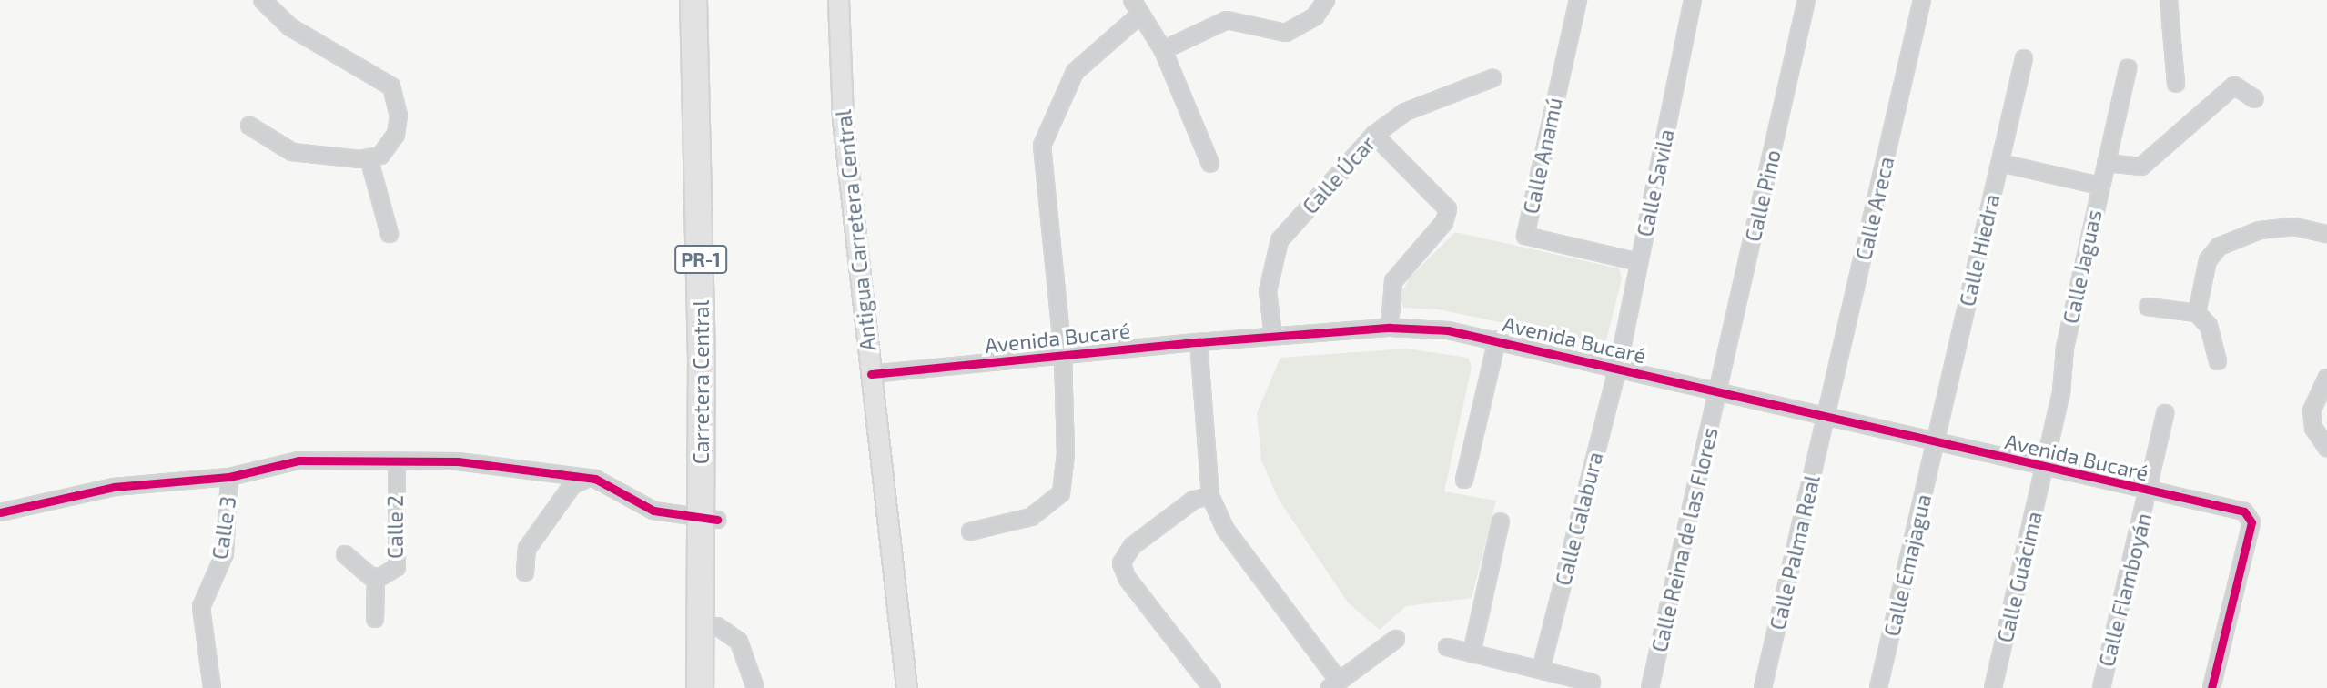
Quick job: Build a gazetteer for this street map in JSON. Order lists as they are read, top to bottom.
{
  "streets": {
    "highway": ["PR-1", "Carretera Central"],
    "street": [
      "Calle Anamú",
      "Calle Úcar",
      "Calle Savila",
      "Calle Pino",
      "Calle Areca",
      "Antigua Carretera Central",
      "Calle Hiedra",
      "Calle Jaguas",
      "Avenida Bucaré",
      "Calle Calabura",
      "Calle 2",
      "Calle 3",
      "Calle Reina de las Flores",
      "Calle Palma Real",
      "Calle Emajagua",
      "Calle Guácima",
      "Calle Flamboyán"
    ]
  },
  "crossings": [
    ["Calle Anamú", "Calle Savila"],
    ["Calle Úcar", "Avenida Bucaré"],
    ["Calle Savila", "Avenida Bucaré"],
    ["Calle Savila", "Calle Calabura"],
    ["Calle Pino", "Avenida Bucaré"],
    ["Calle Pino", "Calle Reina de las Flores"],
    ["Calle Areca", "Avenida Bucaré"],
    ["Calle Areca", "Calle Palma Real"],
    ["Antigua Carretera Central", "Avenida Bucaré"],
    ["Calle Hiedra", "Avenida Bucaré"],
    ["Calle Hiedra", "Calle Emajagua"],
    ["Calle Jaguas", "Avenida Bucaré"],
    ["Calle Jaguas", "Calle Guácima"],
    ["Avenida Bucaré", "Calle Calabura"],
    ["Avenida Bucaré", "Calle Reina de las Flores"],
    ["Avenida Bucaré", "Calle Palma Real"],
    ["Avenida Bucaré", "Calle Emajagua"],
    ["Avenida Bucaré", "Calle Guácima"],
    ["Avenida Bucaré", "Calle Flamboyán"]
  ]
}
